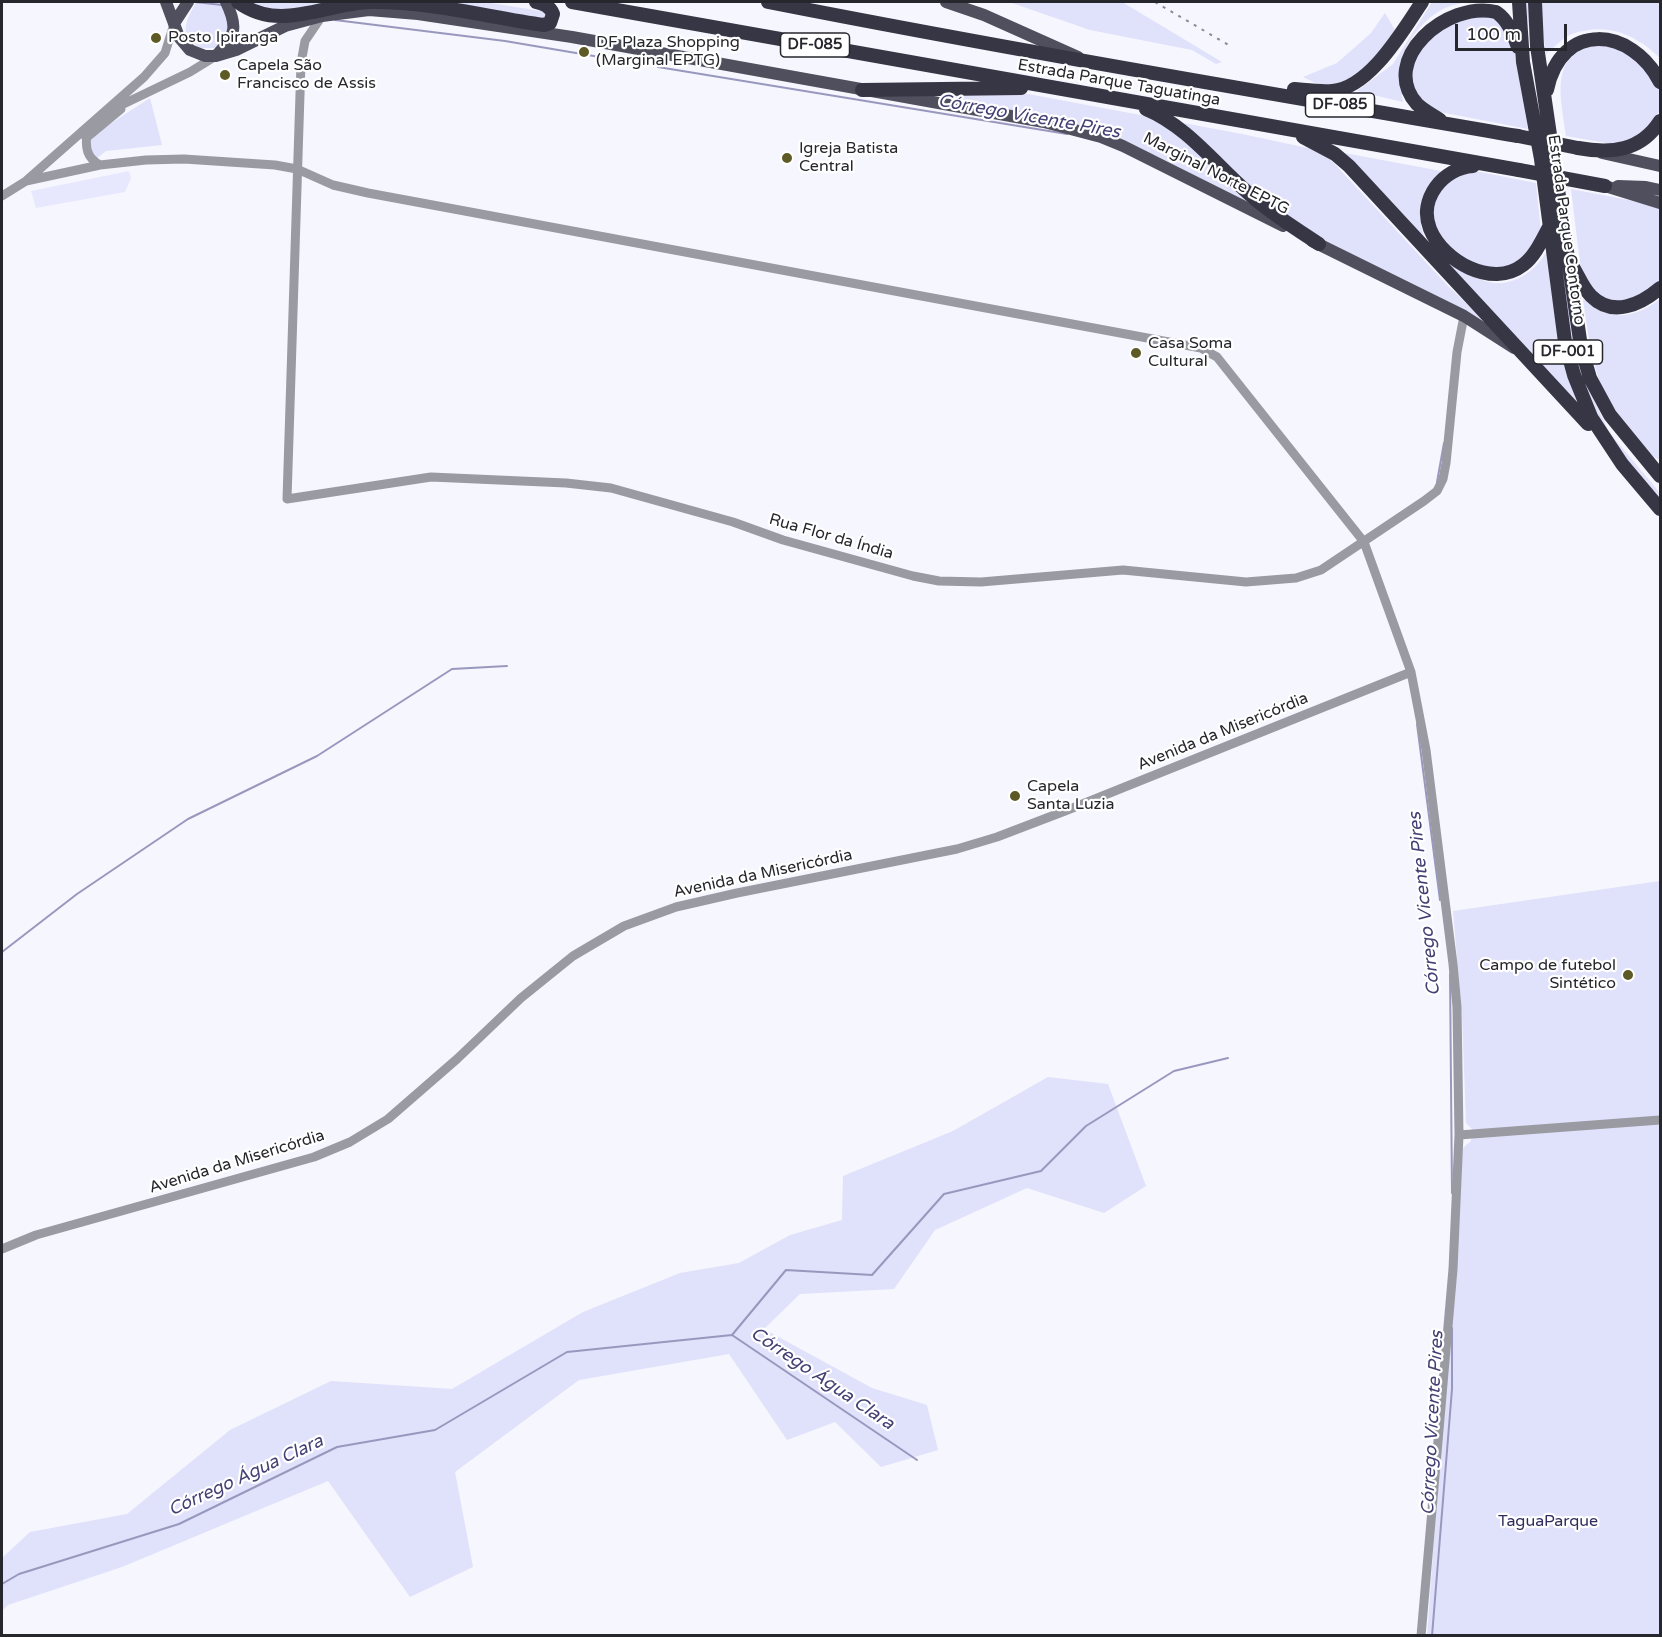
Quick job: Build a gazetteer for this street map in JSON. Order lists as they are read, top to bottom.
{
  "streets": {
    "highway": [
      "DF-085",
      "Estrada Parque Taguatinga",
      "Estrada Parque Contorno",
      "DF-001"
    ],
    "main road": ["Marginal Norte EPTG"],
    "street": ["Rua Flor da Índia", "Avenida da Misericórdia"]
  },
  "crossings": [
    ["DF-085", "Estrada Parque Taguatinga"],
    ["Marginal Norte EPTG", "Rua Flor da Índia"]
  ],
  "water": ["Córrego Vicente Pires", "Córrego Água Clara"],
  "parks": ["TaguaParque"],
  "places": [
    "Posto Ipiranga",
    "DF Plaza Shopping (Marginal EPTG)",
    "Capela São Francisco de Assis",
    "Igreja Batista Central",
    "Casa Soma Cultural",
    "Capela Santa Luzia",
    "Campo de futebol Sintético"
  ],
  "scale_bar": "100 m"
}
